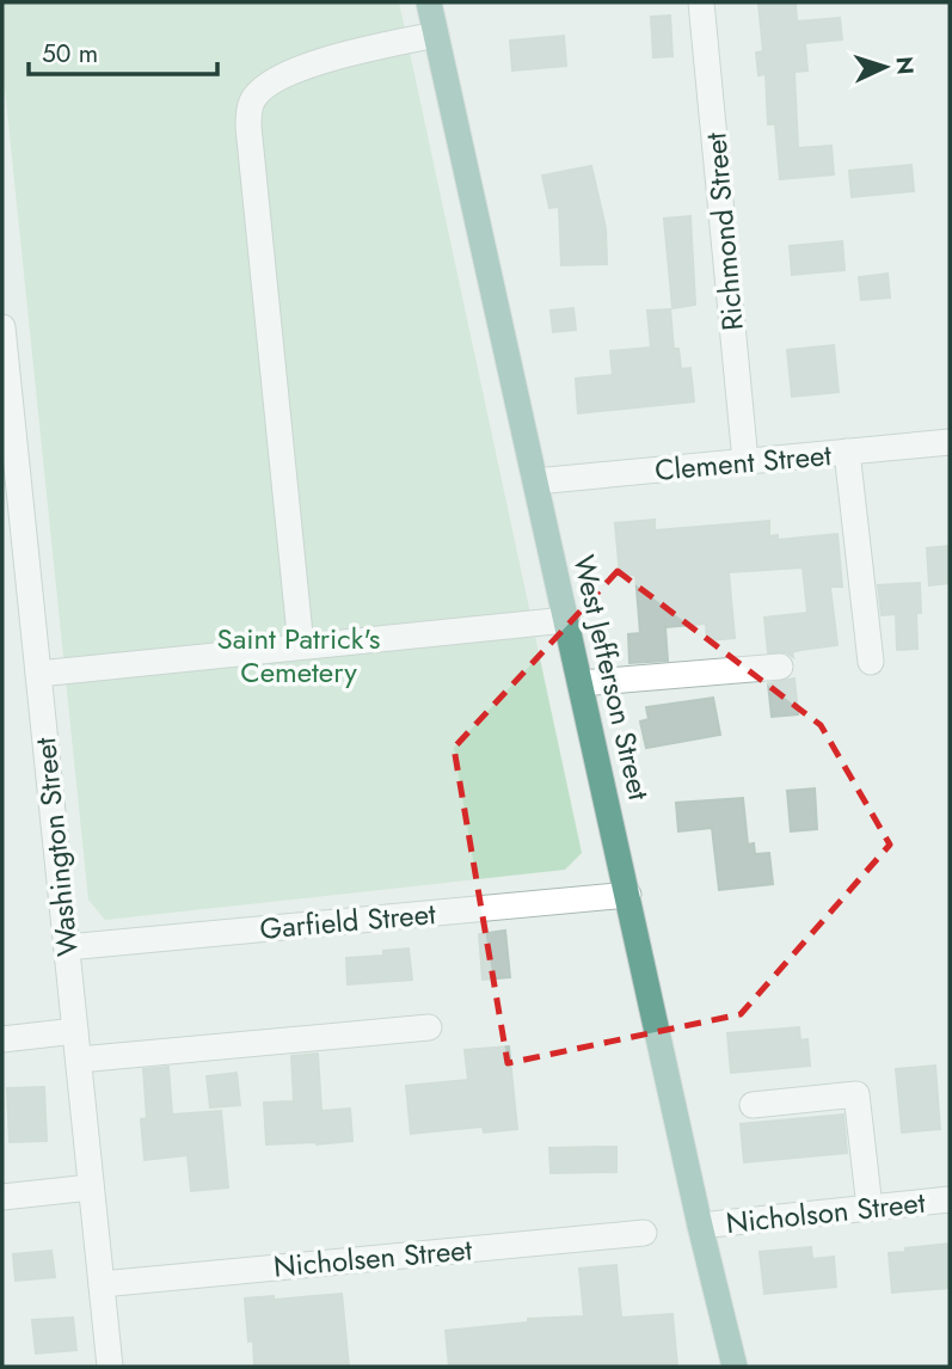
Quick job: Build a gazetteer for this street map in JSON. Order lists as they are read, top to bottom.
{
  "streets": {
    "main road": ["West Jefferson Street"],
    "street": [
      "Richmond Street",
      "Clement Street",
      "Washington Street",
      "Garfield Street",
      "Nicholson Street",
      "Nicholsen Street"
    ]
  },
  "crossings": [
    ["Richmond Street", "Clement Street"],
    ["Clement Street", "West Jefferson Street"],
    ["West Jefferson Street", "Garfield Street"],
    ["West Jefferson Street", "Nicholson Street"],
    ["Washington Street", "Garfield Street"],
    ["Washington Street", "Nicholsen Street"]
  ],
  "parks": ["Saint Patrick's Cemetery"],
  "scale_bar": "50 m",
  "north": "right"
}
